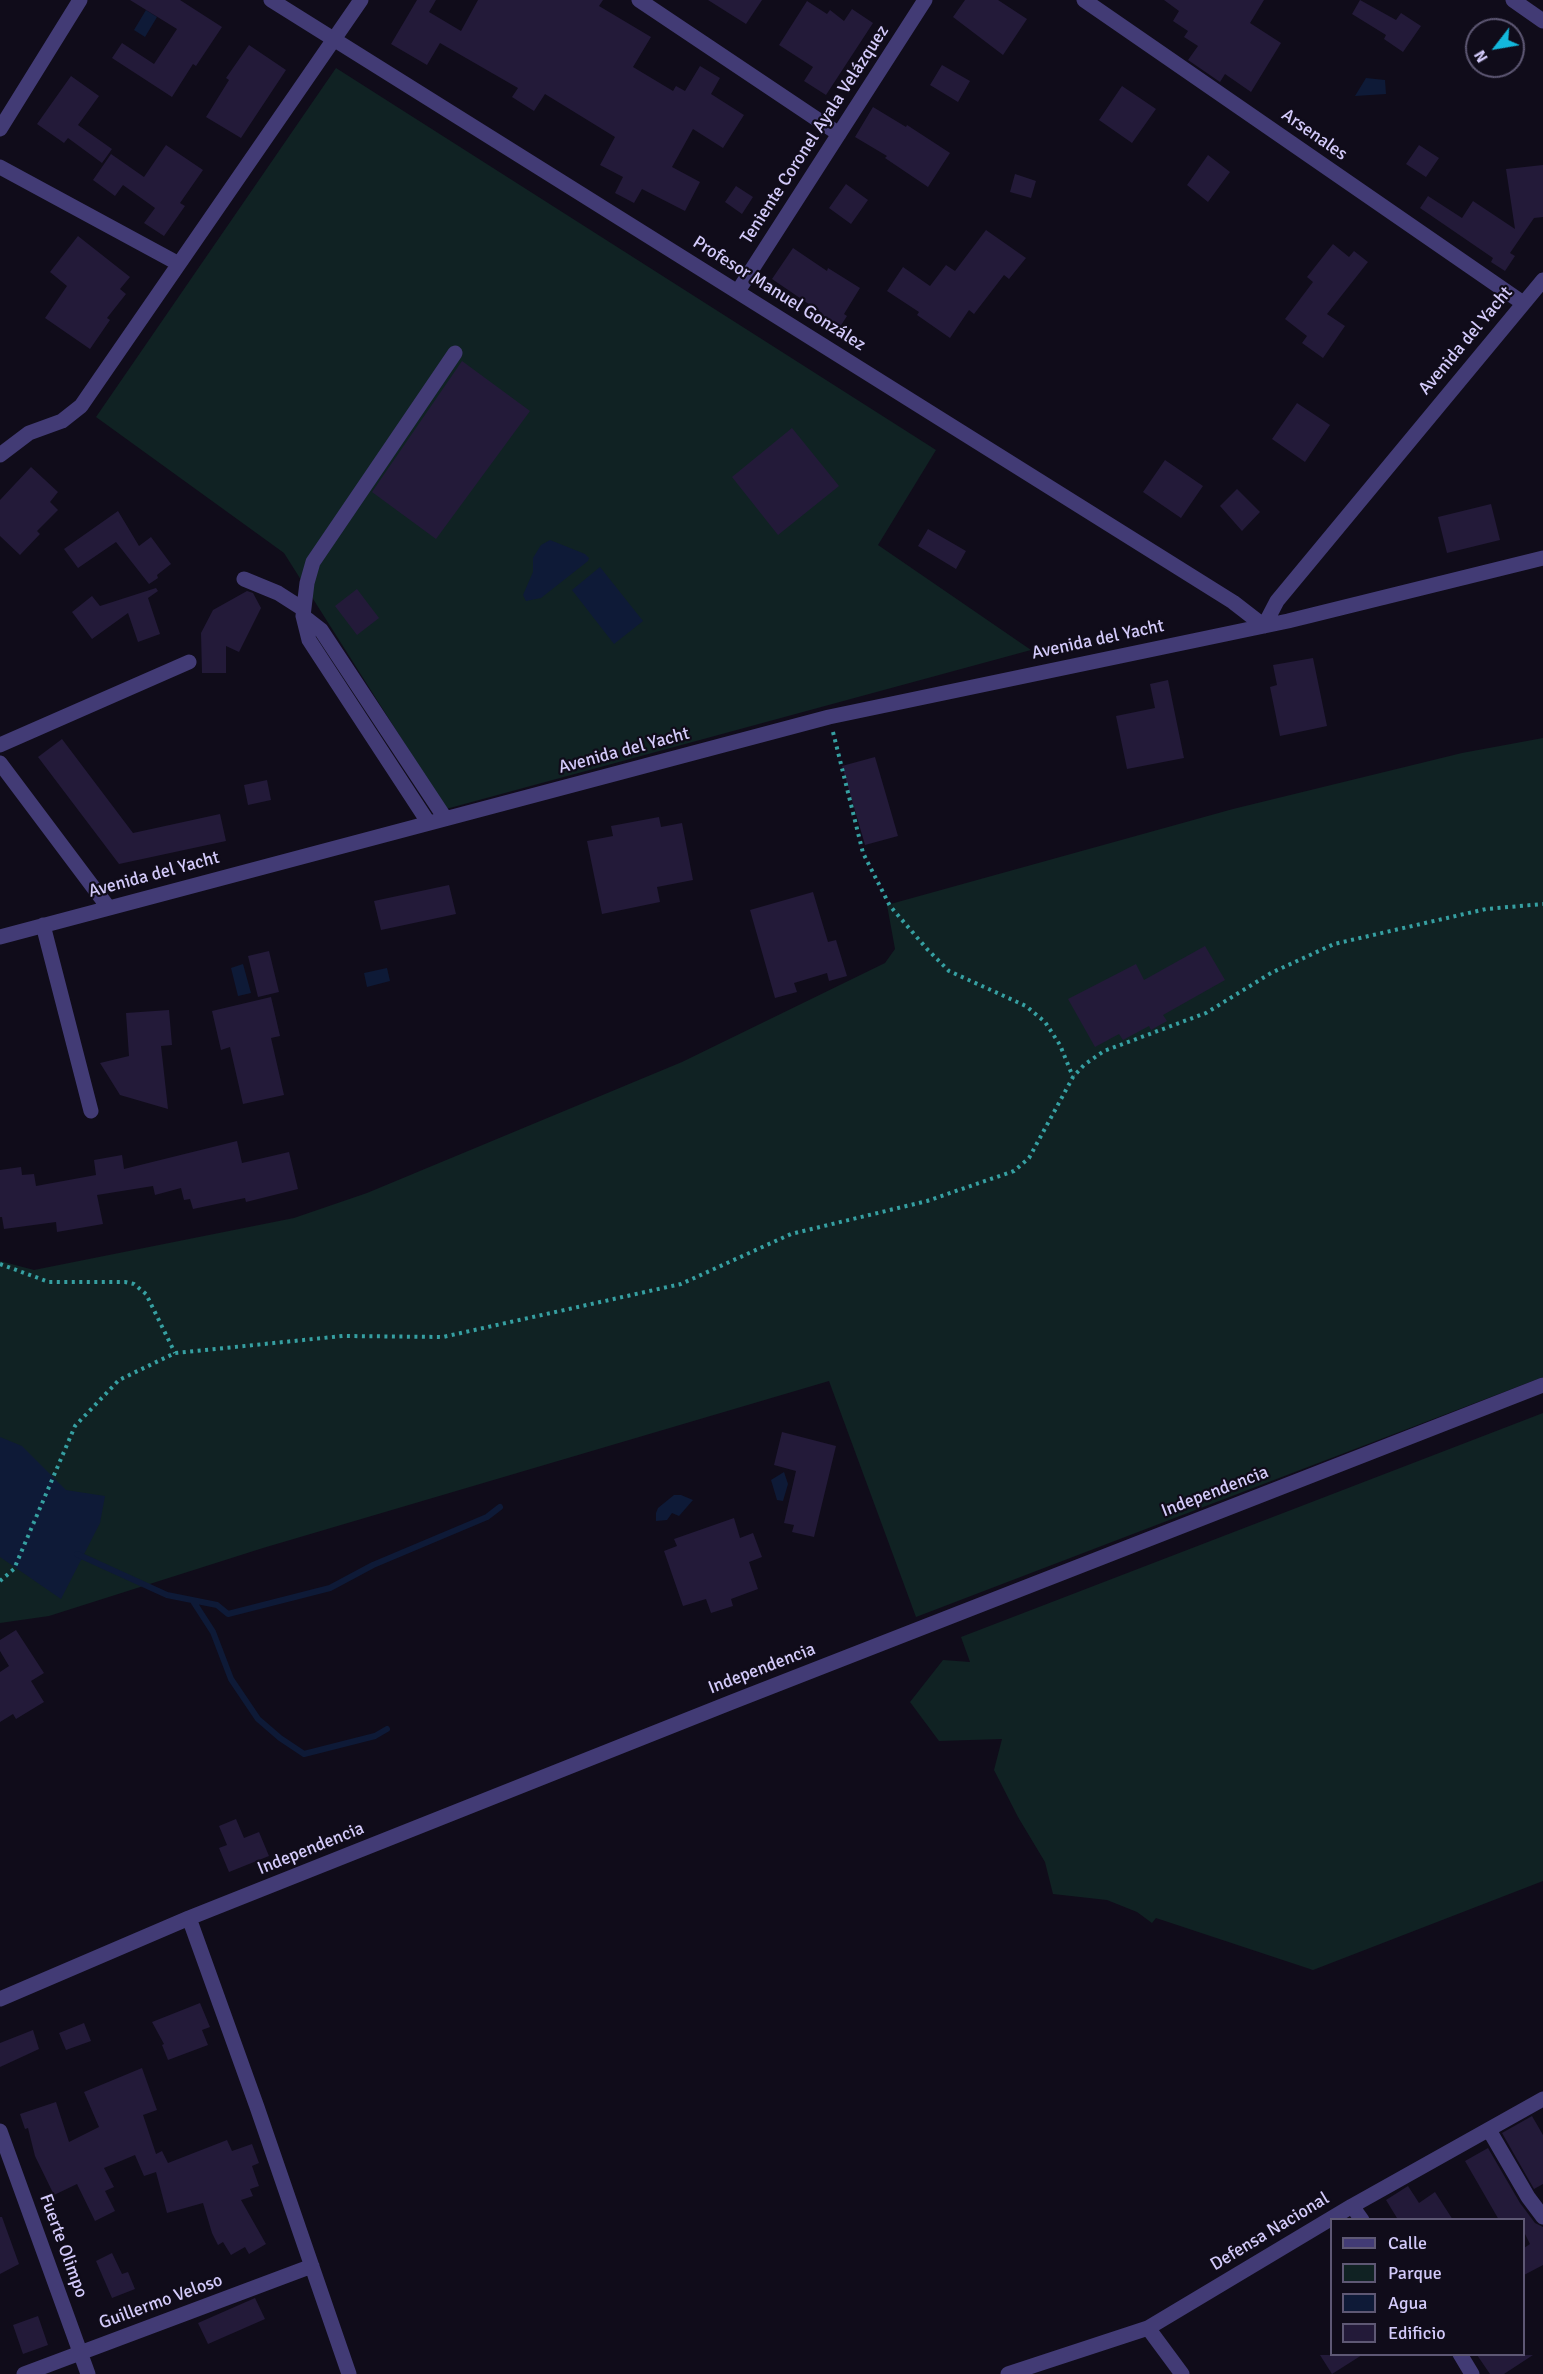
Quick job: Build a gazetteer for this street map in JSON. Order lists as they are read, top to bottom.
{
  "streets": {
    "street": [
      "Teniente Coronel Ayala Velázquez",
      "Arsenales",
      "Profesor Manuel González",
      "Avenida del Yacht",
      "Independencia",
      "Defensa Nacional",
      "Fuerte Olimpo",
      "Guillermo Veloso"
    ]
  },
  "crossings": [
    ["Teniente Coronel Ayala Velázquez", "Profesor Manuel González"],
    ["Arsenales", "Avenida del Yacht"],
    ["Profesor Manuel González", "Avenida del Yacht"],
    ["Fuerte Olimpo", "Guillermo Veloso"]
  ],
  "legend": [
    "Calle",
    "Parque",
    "Agua",
    "Edificio"
  ],
  "north": "bottom left"
}
